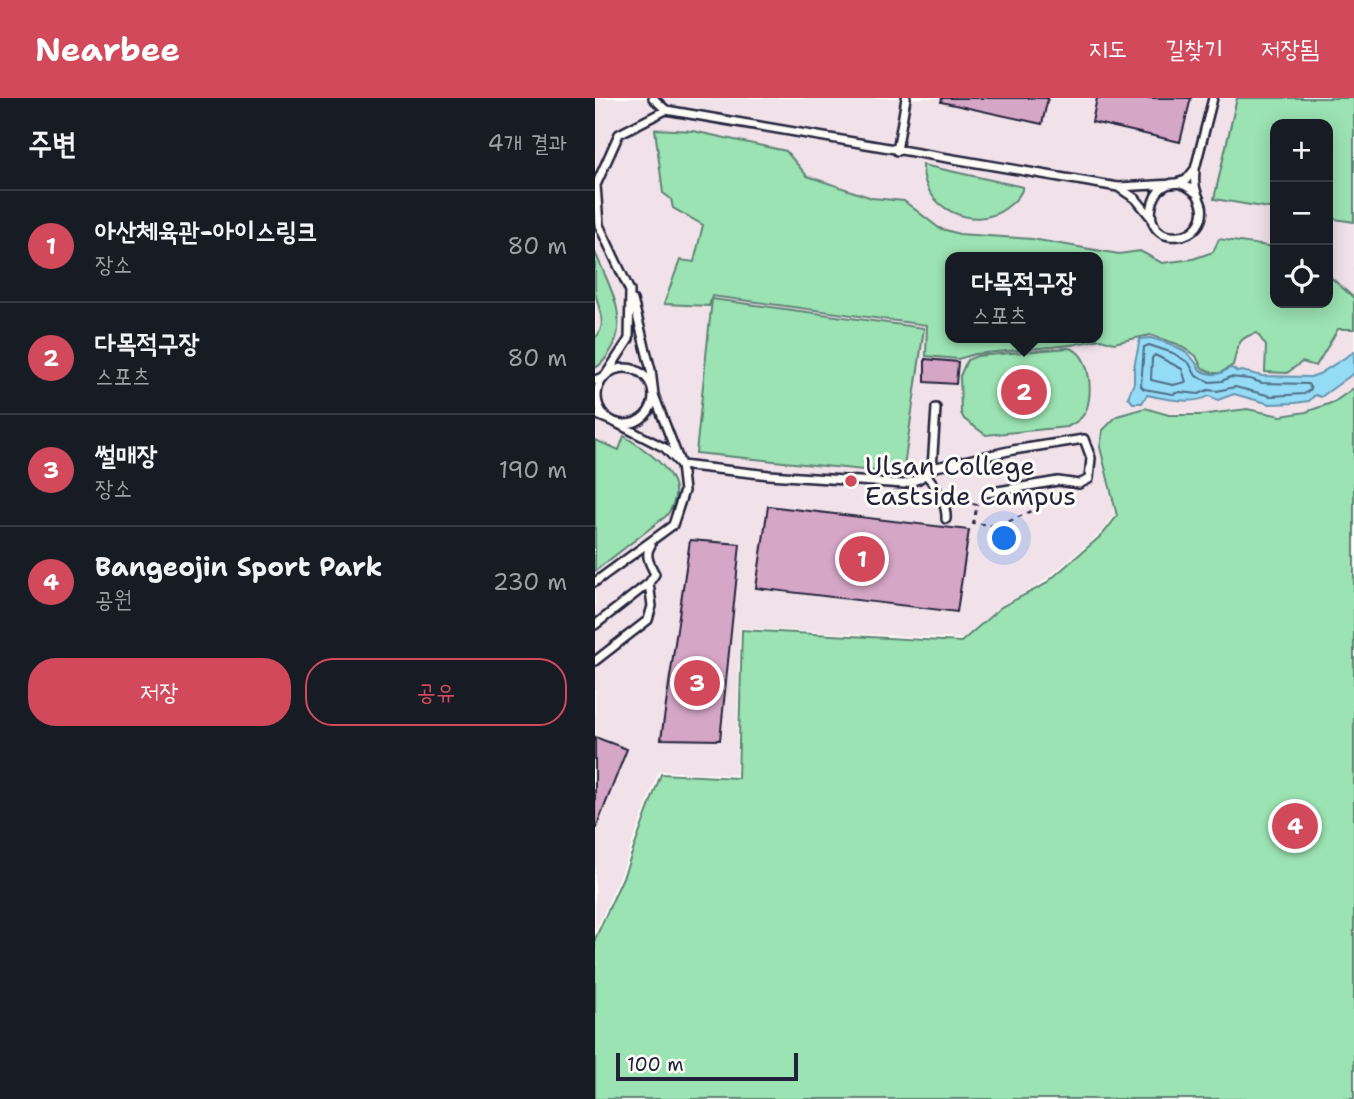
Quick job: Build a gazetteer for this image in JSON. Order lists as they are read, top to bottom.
{
  "places": ["Ulsan College Eastside Campus"],
  "scale_bar": "100 m",
  "page": {
    "header": "Nearbee",
    "nav": ["지도", "길찾기", "저장됨"],
    "heading": ["주변", "4개 결과"],
    "map_buttons": ["+", "−"],
    "list": [
      {
        "mark": "1",
        "name": "아산체육관-아이스링크",
        "note": "장소",
        "value": "80 m"
      },
      {
        "mark": "2",
        "name": "다목적구장",
        "note": "스포츠",
        "value": "80 m"
      },
      {
        "mark": "3",
        "name": "썰매장",
        "note": "장소",
        "value": "190 m"
      },
      {
        "mark": "4",
        "name": "Bangeojin Sport Park",
        "note": "공원",
        "value": "230 m"
      }
    ],
    "popup": ["다목적구장", "스포츠"],
    "pins": [
      "2",
      "1",
      "3",
      "4"
    ],
    "buttons": ["저장", "공유"],
    "scale": "100 m"
  }
}
